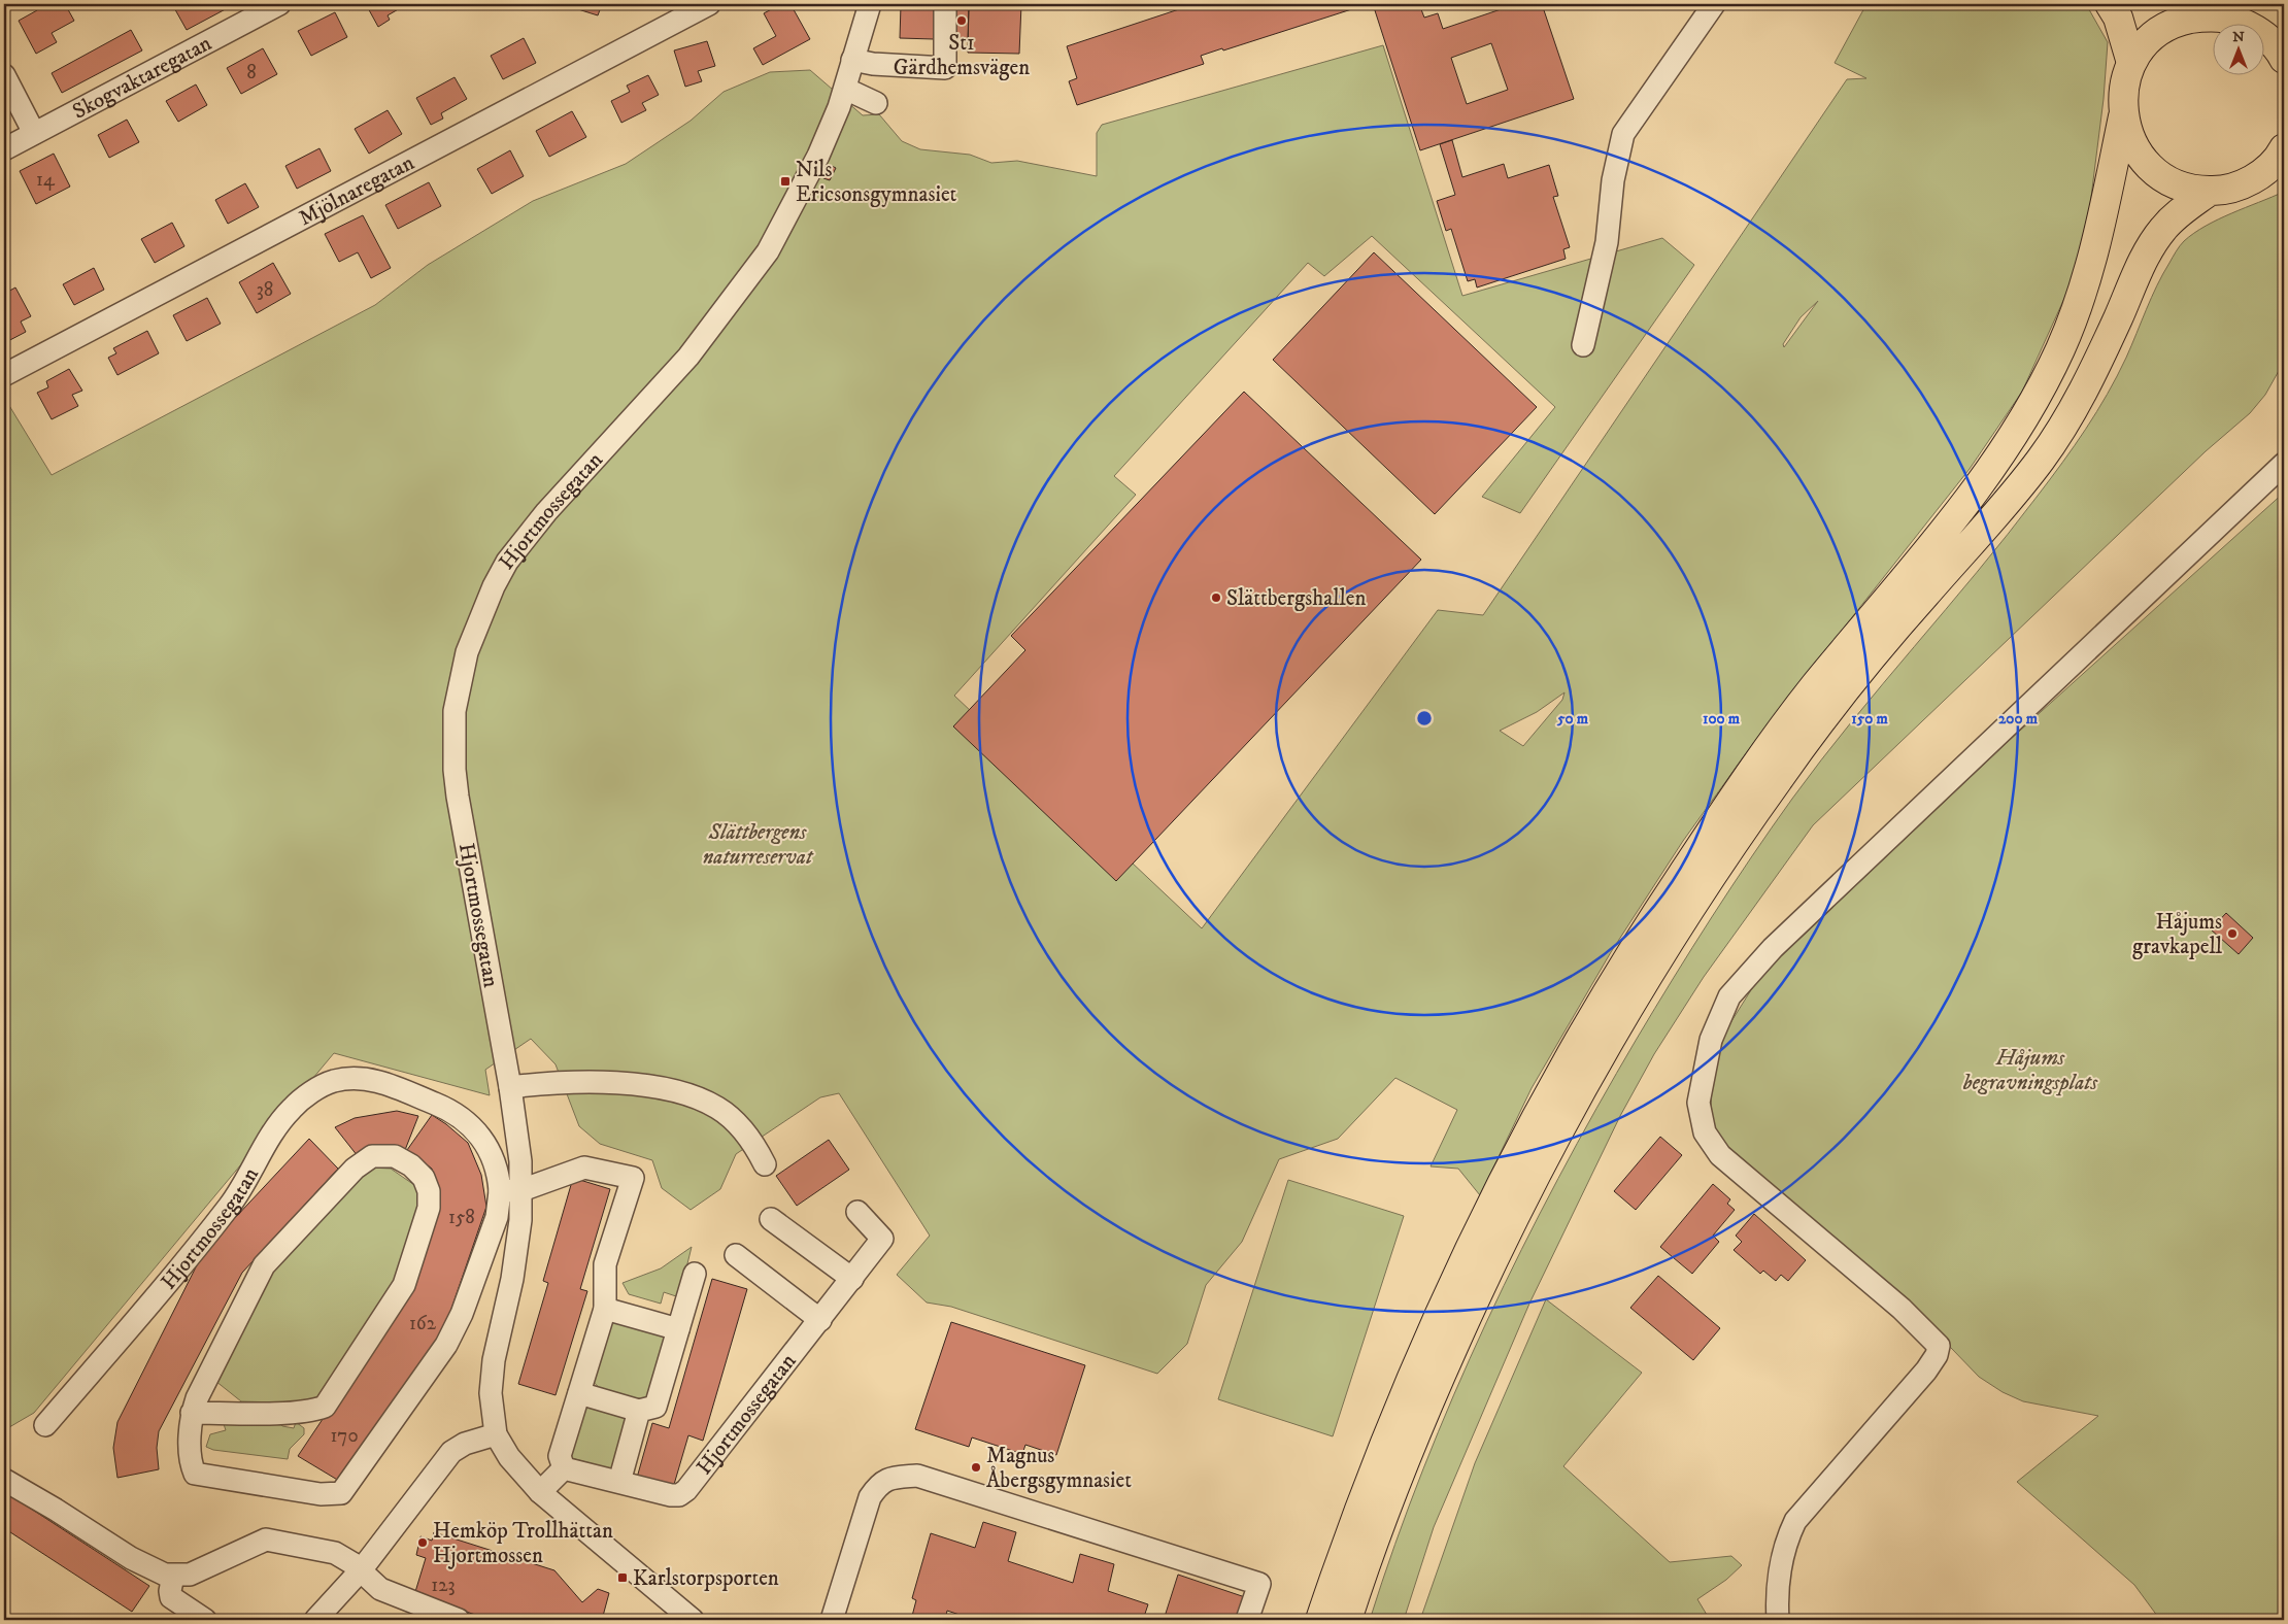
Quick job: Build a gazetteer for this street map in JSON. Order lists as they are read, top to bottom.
{
  "streets": {
    "street": ["Skogvaktaregatan", "Mjölnaregatan", "Hjortmossegatan"]
  },
  "parks": ["Slättbergens naturreservat", "Håjums begravningsplats"],
  "places": {
    "other": [
      "St1 Gärdhemsvägen",
      "Slättbergshallen",
      "Håjums gravkapell",
      "Magnus Åbergsgymnasiet",
      "Hemköp Trollhättan Hjortmossen"
    ],
    "transit": ["Nils Ericsonsgymnasiet", "Karlstorpsporten"]
  },
  "house_numbers": [
    "8",
    "14",
    "38",
    "158",
    "162",
    "170",
    "123"
  ],
  "north": "top",
  "rings": [
    "50 m",
    "100 m",
    "150 m",
    "200 m"
  ]
}
